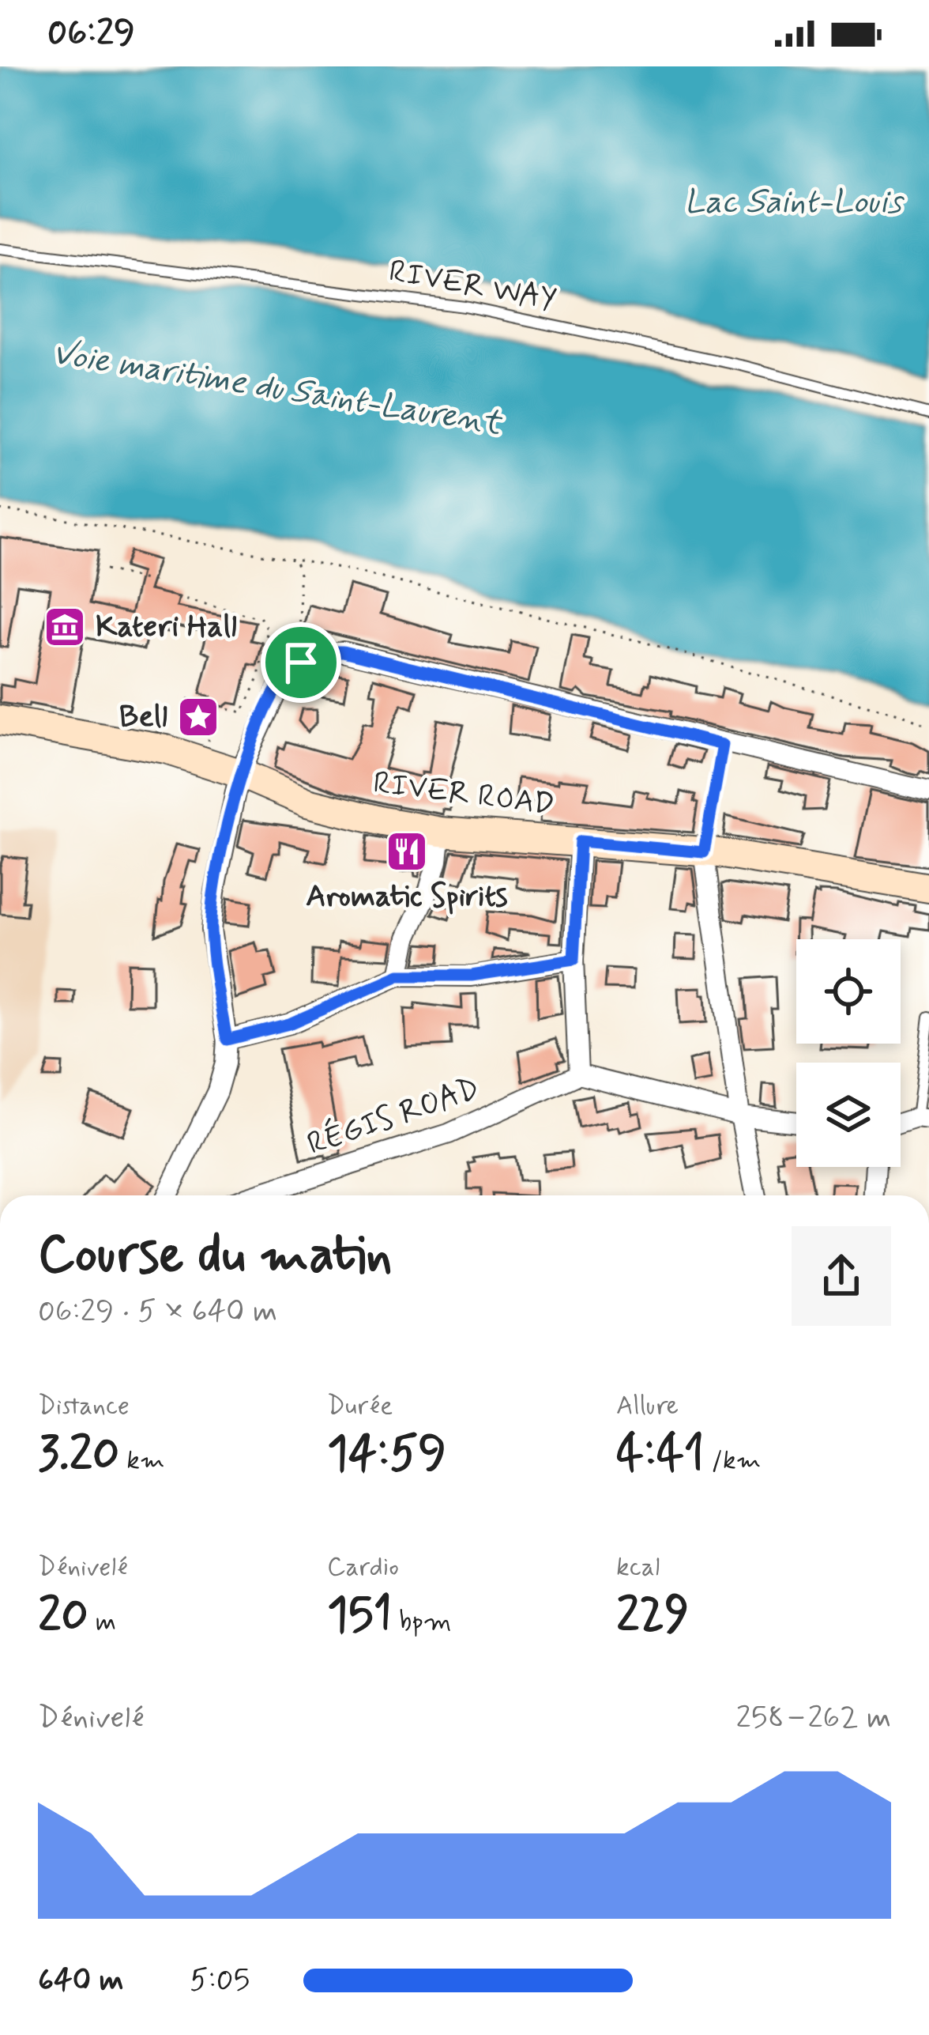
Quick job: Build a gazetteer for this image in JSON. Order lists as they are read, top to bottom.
{
  "streets": {
    "street": ["RIVER ROAD", "RÉGIS ROAD"],
    "lane": ["RIVER WAY"]
  },
  "water": ["Lac Saint-Louis", "Voie maritime du Saint-Laurent"],
  "places": {
    "museum": ["Kateri Hall"],
    "place": ["Bell"],
    "restaurant": ["Aromatic Spirits"]
  },
  "page": {
    "status": "06:29",
    "heading": ["Course du matin", "06:29 · 5 × 640 m"],
    "stats": [
      ["Distance", "3.20 km"],
      ["Durée", "14:59"],
      ["Allure", "4:41 /km"],
      ["Dénivelé", "20 m"],
      ["Cardio", "151 bpm"],
      ["kcal", "229"]
    ],
    "chart": ["Dénivelé", "258–262 m"],
    "list": [
      {
        "name": "640 m",
        "note": "5:05"
      }
    ]
  }
}
